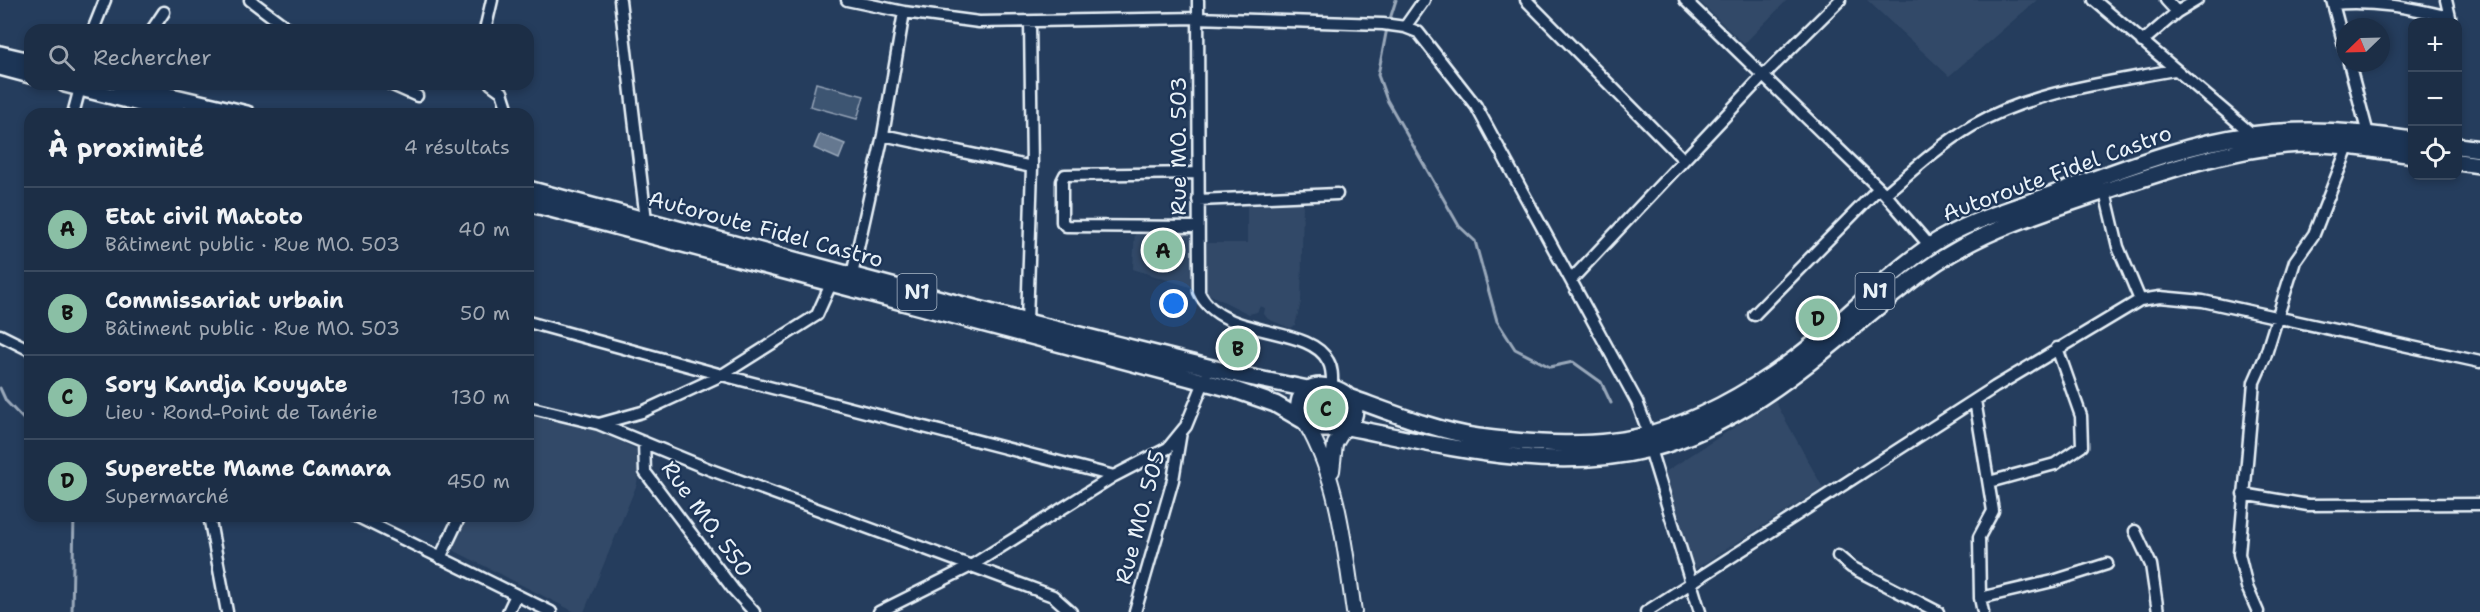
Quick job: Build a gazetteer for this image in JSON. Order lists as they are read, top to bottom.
{
  "streets": {
    "highway": ["Autoroute Fidel Castro", "N1"],
    "street": ["Rue MO. 503", "Rue MO. 505", "Rue MO. 550"]
  },
  "crossings": [
    ["Rue MO. 503", "Autoroute Fidel Castro"]
  ],
  "north": "bottom left",
  "page": {
    "map_buttons": ["+", "−"],
    "search": "Rechercher",
    "heading": ["À proximité", "4 résultats"],
    "list": [
      {
        "mark": "A",
        "name": "Etat civil Matoto",
        "note": "Bâtiment public · Rue MO. 503",
        "value": "40 m"
      },
      {
        "mark": "B",
        "name": "Commissariat urbain",
        "note": "Bâtiment public · Rue MO. 503",
        "value": "50 m"
      },
      {
        "mark": "C",
        "name": "Sory Kandja Kouyate",
        "note": "Lieu · Rond-Point de Tanérie",
        "value": "130 m"
      },
      {
        "mark": "D",
        "name": "Superette Mame Camara",
        "note": "Supermarché",
        "value": "450 m"
      }
    ],
    "pins": [
      "A",
      "D",
      "B",
      "C"
    ]
  }
}
